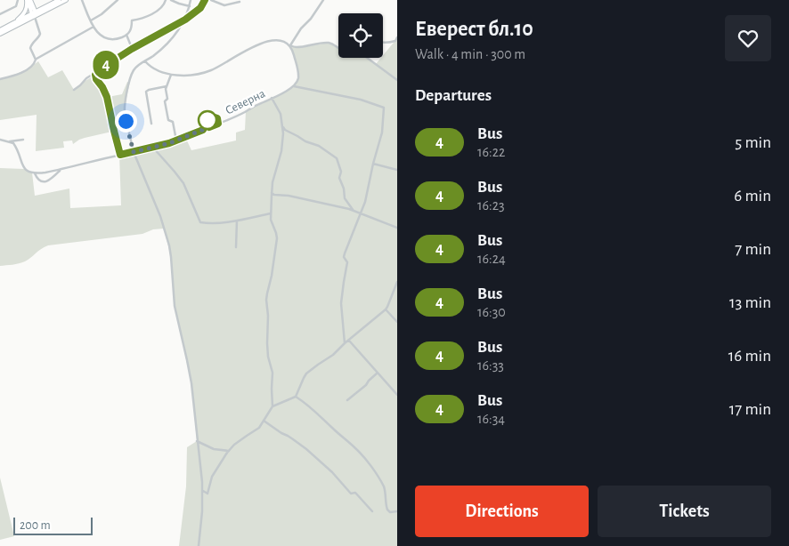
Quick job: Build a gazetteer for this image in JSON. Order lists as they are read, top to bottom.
{
  "streets": {
    "street": ["Северна"]
  },
  "lines": ["bus line 4"],
  "scale_bar": "200 m",
  "page": {
    "on_map": "4",
    "heading": [
      ["Еверест бл.10", "Walk · 4 min · 300 m"],
      "Departures"
    ],
    "list": [
      {
        "mark": "4",
        "name": "Bus",
        "note": "16:22",
        "value": "5 min"
      },
      {
        "mark": "4",
        "name": "Bus",
        "note": "16:23",
        "value": "6 min"
      },
      {
        "mark": "4",
        "name": "Bus",
        "note": "16:24",
        "value": "7 min"
      },
      {
        "mark": "4",
        "name": "Bus",
        "note": "16:30",
        "value": "13 min"
      },
      {
        "mark": "4",
        "name": "Bus",
        "note": "16:33",
        "value": "16 min"
      },
      {
        "mark": "4",
        "name": "Bus",
        "note": "16:34",
        "value": "17 min"
      }
    ],
    "buttons": ["Directions", "Tickets"],
    "scale": "200 m"
  }
}
